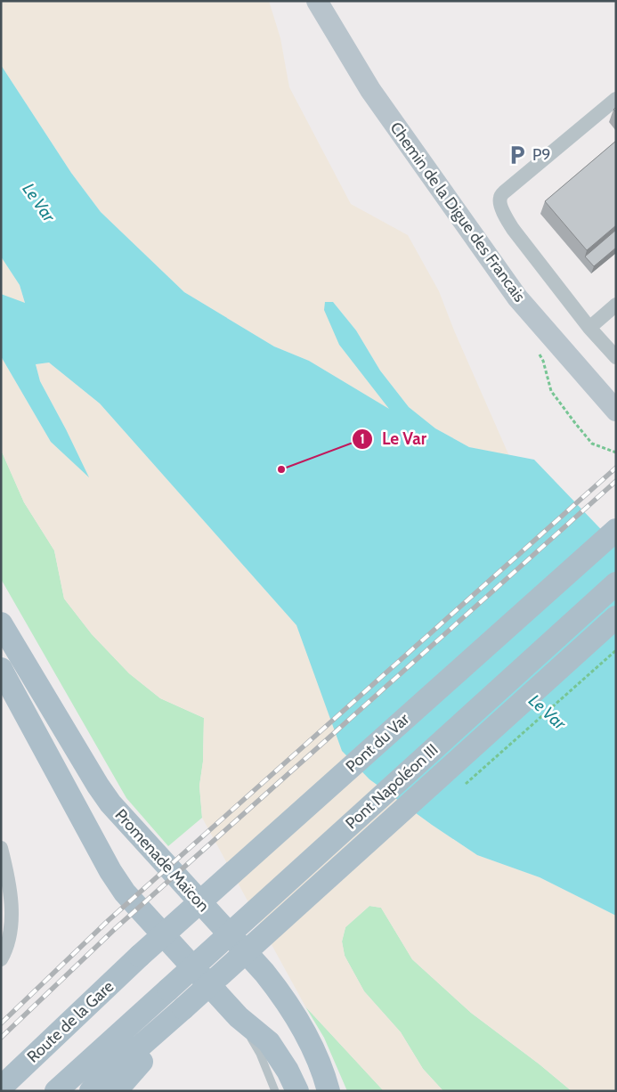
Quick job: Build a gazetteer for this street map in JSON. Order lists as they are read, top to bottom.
{
  "streets": {
    "main road": [
      "Chemin de la Digue des Francais",
      "Pont du Var",
      "Pont Napoléon III",
      "Promenade Maïcon",
      "Route de la Gare"
    ]
  },
  "crossings": [
    ["Pont du Var", "Route de la Gare"]
  ],
  "water": ["Le Var"],
  "places": {
    "parking": ["P9"],
    "other": ["Le Var"]
  }
}
